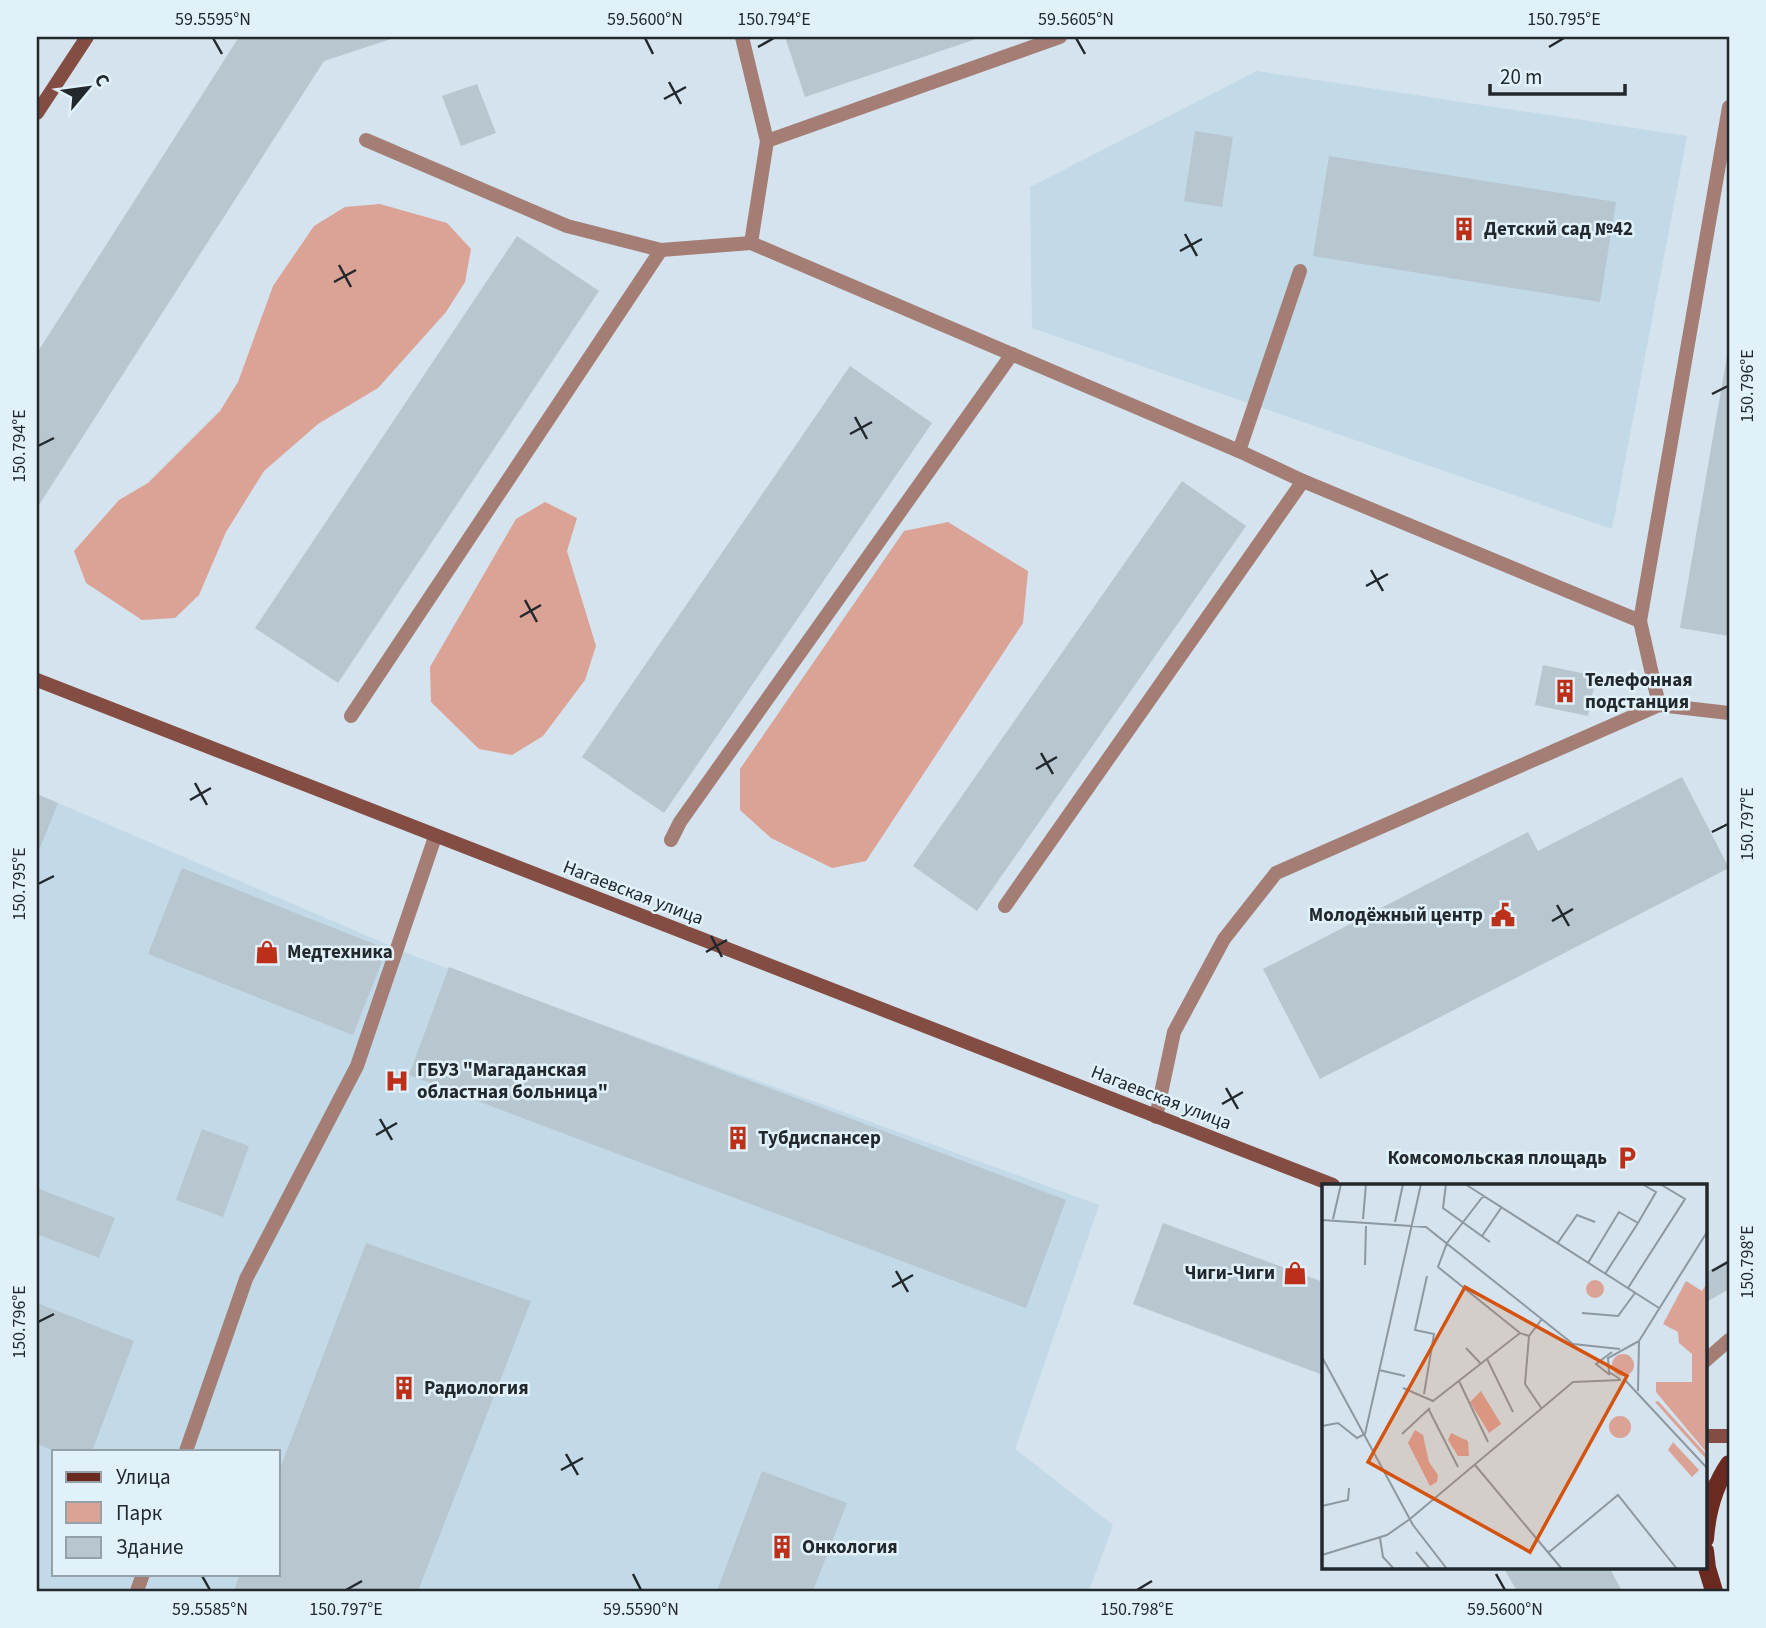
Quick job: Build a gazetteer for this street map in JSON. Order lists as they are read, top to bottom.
{
  "streets": {
    "main road": ["Нагаевская улица"]
  },
  "places": {
    "building": [
      "Детский сад №42",
      "Телефонная подстанция",
      "Тубдиспансер",
      "Радиология",
      "Онкология"
    ],
    "public building": ["Молодёжный центр"],
    "shop": ["Медтехника", "Чиги-Чиги"],
    "hospital": ["ГБУЗ \"Магаданская областная больница\""],
    "parking": ["Комсомольская площадь"]
  },
  "legend": ["Улица", "Парк", "Здание"],
  "scale_bar": "20 m",
  "north": "top right",
  "coordinates": [
    "59.5595°N",
    "59.5600°N",
    "150.794°E",
    "59.5605°N",
    "150.795°E",
    "150.796°E",
    "150.797°E",
    "150.798°E",
    "59.5585°N",
    "59.5590°N"
  ]
}
